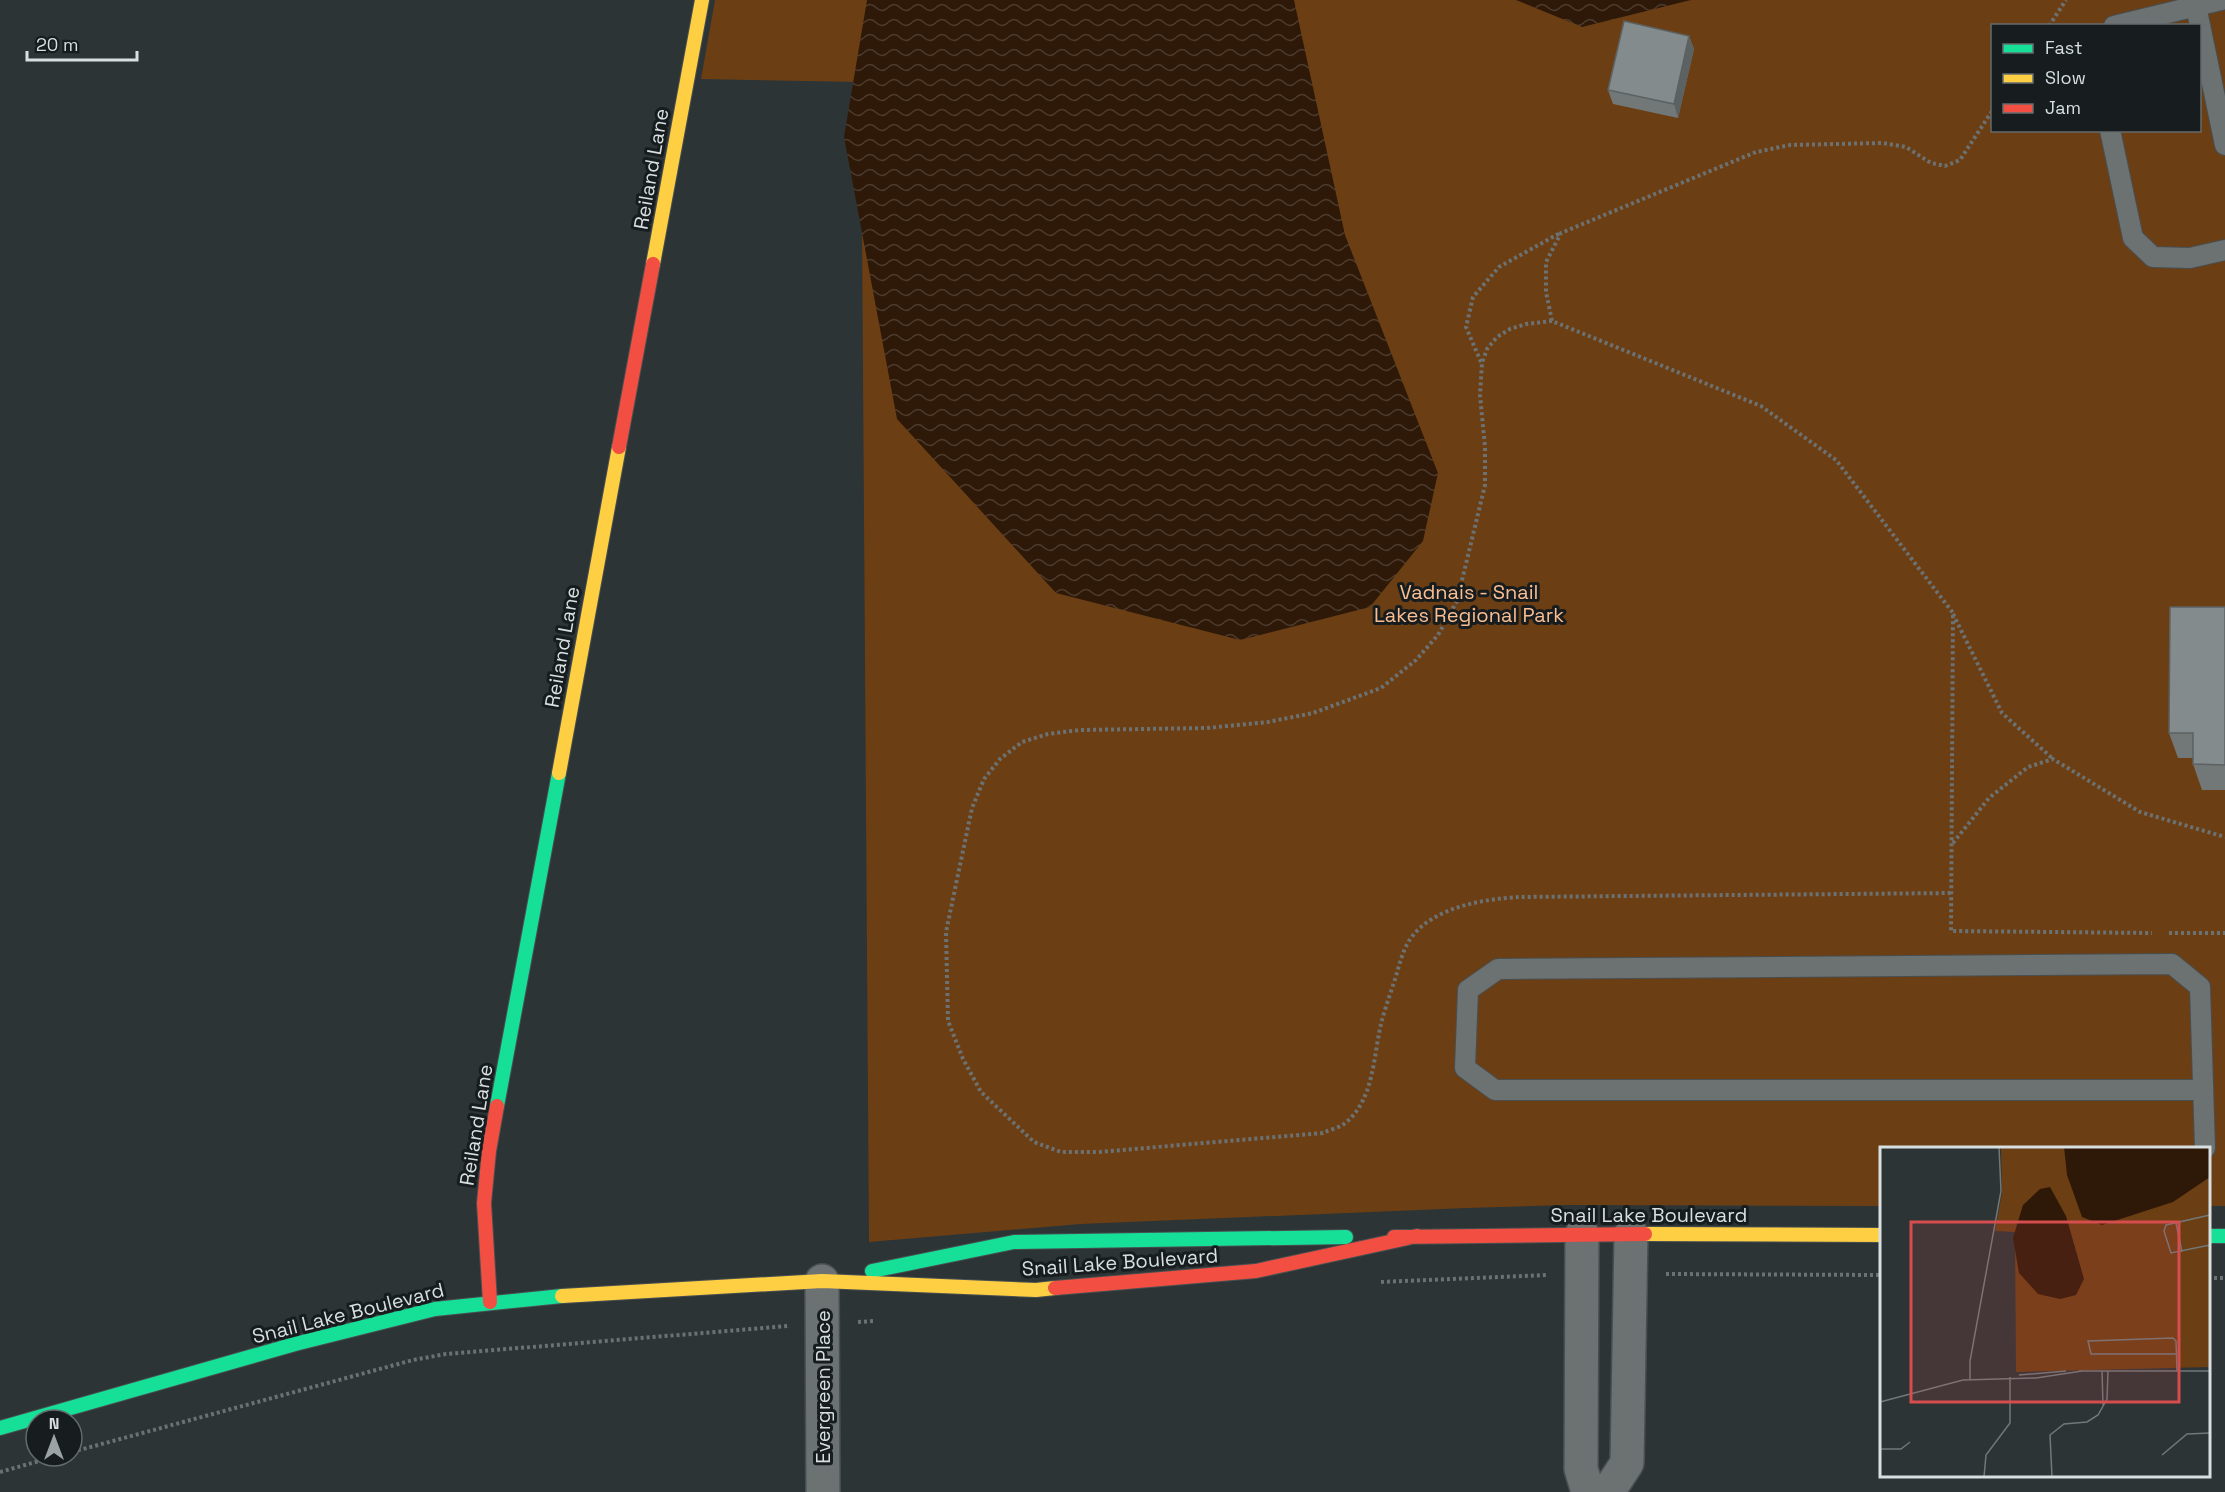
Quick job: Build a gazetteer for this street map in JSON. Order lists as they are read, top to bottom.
{
  "streets": {
    "street": ["Reiland Lane", "Snail Lake Boulevard", "Evergreen Place"]
  },
  "crossings": [
    ["Reiland Lane", "Snail Lake Boulevard"],
    ["Snail Lake Boulevard", "Evergreen Place"]
  ],
  "parks": ["Vadnais - Snail Lakes Regional Park"],
  "legend": ["Fast", "Slow", "Jam"],
  "scale_bar": "20 m",
  "north": "top"
}
